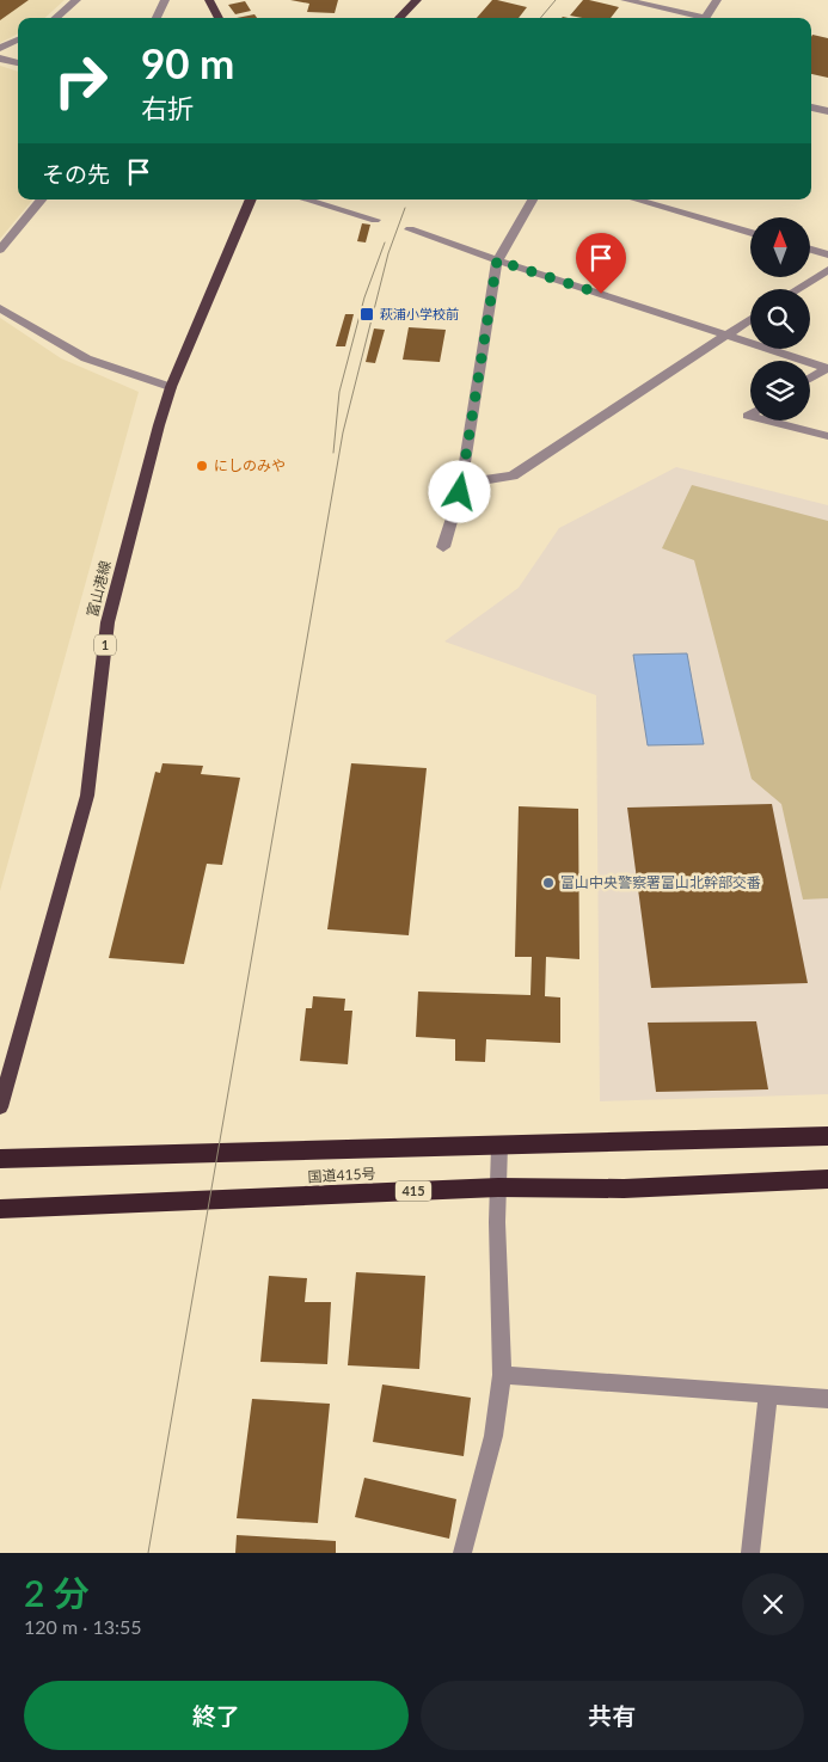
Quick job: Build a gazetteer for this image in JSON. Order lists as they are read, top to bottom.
{
  "streets": {
    "highway": ["国道415号", "415"],
    "main road": ["富山港線", "1"]
  },
  "places": {
    "transit": ["萩浦小学校前"],
    "other": ["にしのみや", "富山中央警察署富山北幹部交番"]
  },
  "north": "top",
  "page": {
    "turn": ["90 m", "右折"],
    "then": "その先",
    "heading": ["2 分", "120 m · 13:55"],
    "buttons": ["終了", "共有"]
  }
}
